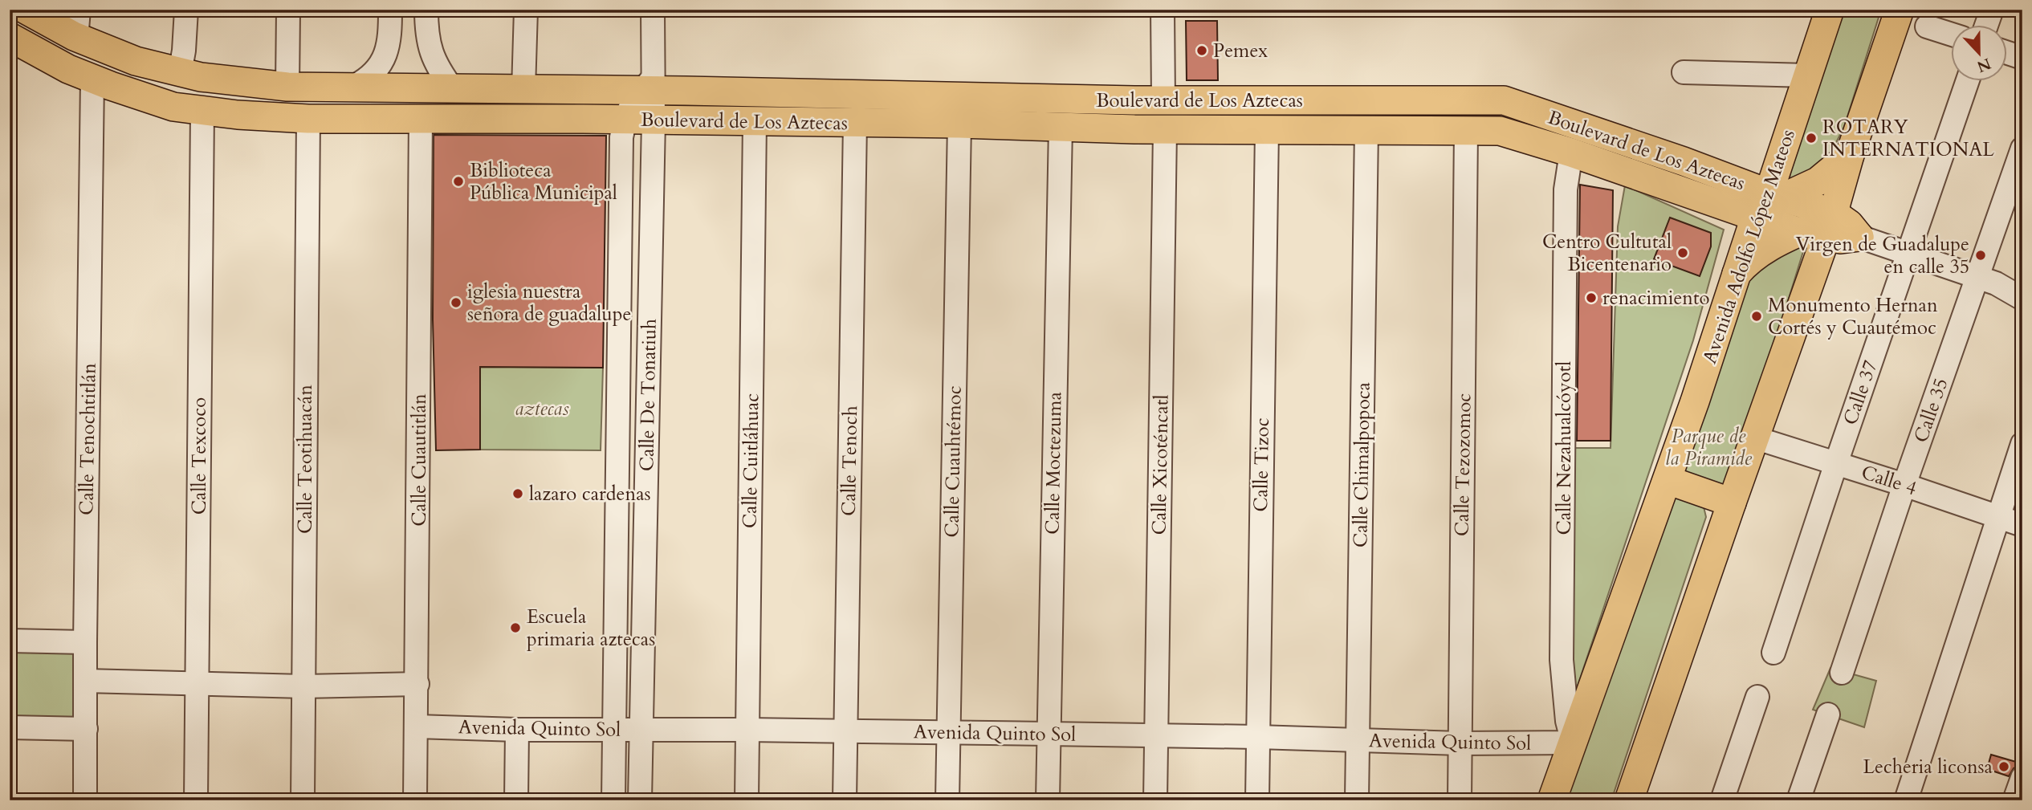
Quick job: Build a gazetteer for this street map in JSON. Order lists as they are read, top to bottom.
{
  "streets": {
    "main road": ["Boulevard de Los Aztecas", "Avenida Adolfo López Mateos"],
    "street": [
      "Calle 37",
      "Calle De Tonatiuh",
      "Calle 35",
      "Calle Tenochtitlán",
      "Calle Nezahualcóyotl",
      "Calle Texcoco",
      "Calle Teotihuacán",
      "Calle Cuautitlán",
      "Calle Cuitláhuac",
      "Calle Tenoch",
      "Calle Cuauhtémoc",
      "Calle Moctezuma",
      "Calle Xicoténcatl",
      "Calle Tizoc",
      "Calle Chimalpopoca",
      "Calle Tezozomoc",
      "Calle 4",
      "Avenida Quinto Sol"
    ]
  },
  "crossings": [
    ["Boulevard de Los Aztecas", "Avenida Adolfo López Mateos"],
    ["Boulevard de Los Aztecas", "Calle De Tonatiuh"],
    ["Boulevard de Los Aztecas", "Calle Tenochtitlán"],
    ["Boulevard de Los Aztecas", "Calle Nezahualcóyotl"],
    ["Boulevard de Los Aztecas", "Calle Texcoco"],
    ["Boulevard de Los Aztecas", "Calle Teotihuacán"],
    ["Boulevard de Los Aztecas", "Calle Cuautitlán"],
    ["Boulevard de Los Aztecas", "Calle Cuitláhuac"],
    ["Boulevard de Los Aztecas", "Calle Tenoch"],
    ["Boulevard de Los Aztecas", "Calle Cuauhtémoc"],
    ["Boulevard de Los Aztecas", "Calle Moctezuma"],
    ["Boulevard de Los Aztecas", "Calle Xicoténcatl"],
    ["Boulevard de Los Aztecas", "Calle Tizoc"],
    ["Boulevard de Los Aztecas", "Calle Chimalpopoca"],
    ["Boulevard de Los Aztecas", "Calle Tezozomoc"],
    ["Avenida Adolfo López Mateos", "Calle Nezahualcóyotl"],
    ["Avenida Adolfo López Mateos", "Avenida Quinto Sol"],
    ["Calle 37", "Calle 4"],
    ["Calle De Tonatiuh", "Avenida Quinto Sol"],
    ["Calle 35", "Calle 4"],
    ["Calle Nezahualcóyotl", "Avenida Quinto Sol"],
    ["Calle Cuautitlán", "Avenida Quinto Sol"],
    ["Calle Cuitláhuac", "Avenida Quinto Sol"],
    ["Calle Tenoch", "Avenida Quinto Sol"],
    ["Calle Cuauhtémoc", "Avenida Quinto Sol"],
    ["Calle Moctezuma", "Avenida Quinto Sol"],
    ["Calle Xicoténcatl", "Avenida Quinto Sol"],
    ["Calle Tizoc", "Avenida Quinto Sol"],
    ["Calle Chimalpopoca", "Avenida Quinto Sol"],
    ["Calle Tezozomoc", "Avenida Quinto Sol"]
  ],
  "parks": ["aztecas", "Parque de la Piramide"],
  "places": [
    "Pemex",
    "ROTARY INTERNATIONAL",
    "Biblioteca Pública Municipal",
    "Centro Cultutal Bicentenario",
    "Virgen de Guadalupe en calle 35",
    "renacimiento",
    "iglesia nuestra señora de guadalupe",
    "Monumento Hernan Cortés y Cuautémoc",
    "lazaro cardenas",
    "Escuela primaria aztecas",
    "Lecheria liconsa"
  ],
  "north": "bottom"
}
